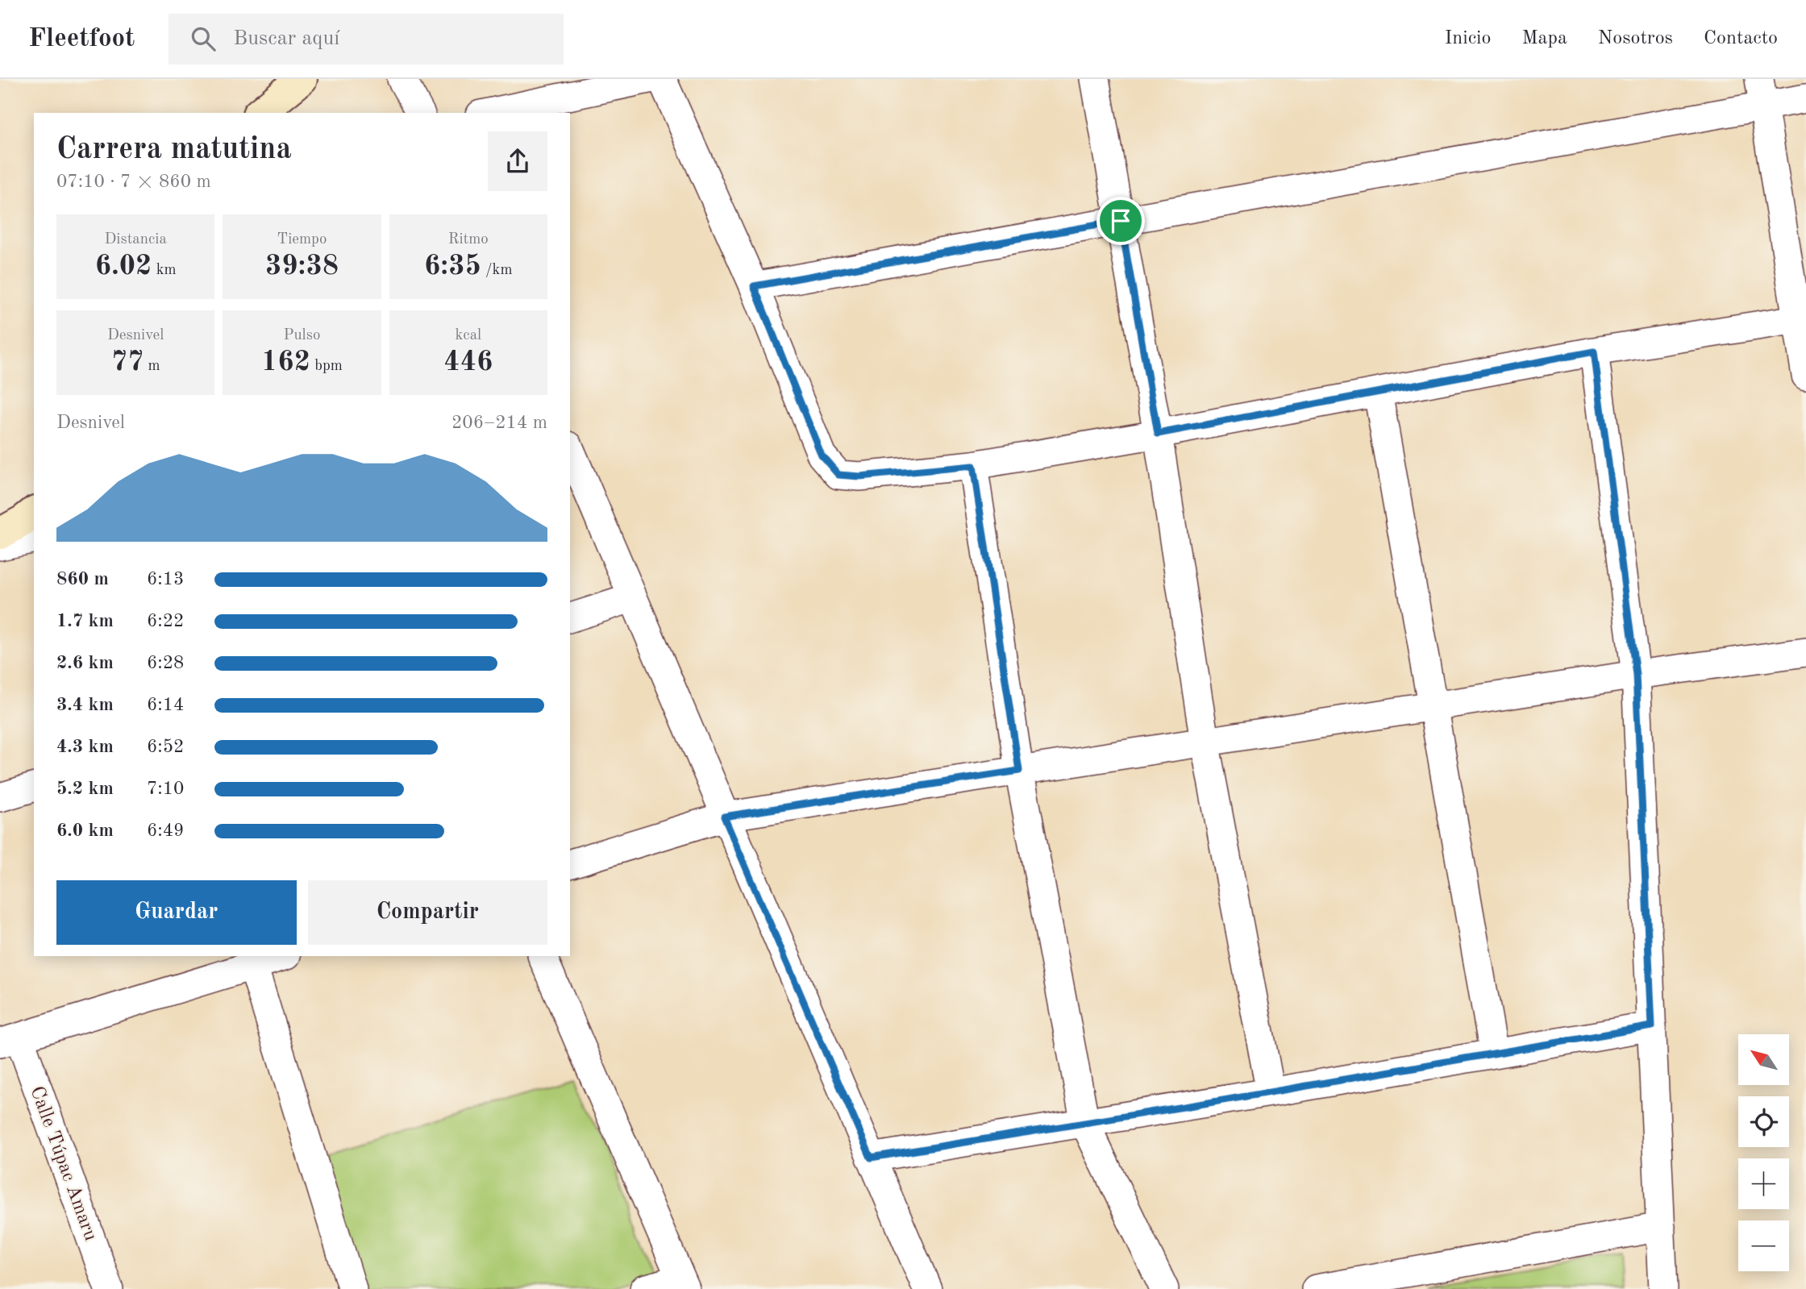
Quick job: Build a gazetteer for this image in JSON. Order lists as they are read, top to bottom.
{
  "streets": {
    "street": ["Calle Túpac Amaru"]
  },
  "north": "top left",
  "page": {
    "header": "Fleetfoot",
    "search": "Buscar aquí",
    "nav": [
      "Inicio",
      "Mapa",
      "Nosotros",
      "Contacto"
    ],
    "heading": ["Carrera matutina", "07:10 · 7 × 860 m"],
    "stats": [
      ["Distancia", "6.02 km"],
      ["Tiempo", "39:38"],
      ["Ritmo", "6:35 /km"],
      ["Desnivel", "77 m"],
      ["Pulso", "162 bpm"],
      ["kcal", "446"]
    ],
    "chart": ["Desnivel", "206–214 m"],
    "list": [
      {
        "name": "860 m",
        "note": "6:13"
      },
      {
        "name": "1.7 km",
        "note": "6:22"
      },
      {
        "name": "2.6 km",
        "note": "6:28"
      },
      {
        "name": "3.4 km",
        "note": "6:14"
      },
      {
        "name": "4.3 km",
        "note": "6:52"
      },
      {
        "name": "5.2 km",
        "note": "7:10"
      },
      {
        "name": "6.0 km",
        "note": "6:49"
      }
    ],
    "buttons": ["Guardar", "Compartir"],
    "map_buttons": ["+", "−"]
  }
}
